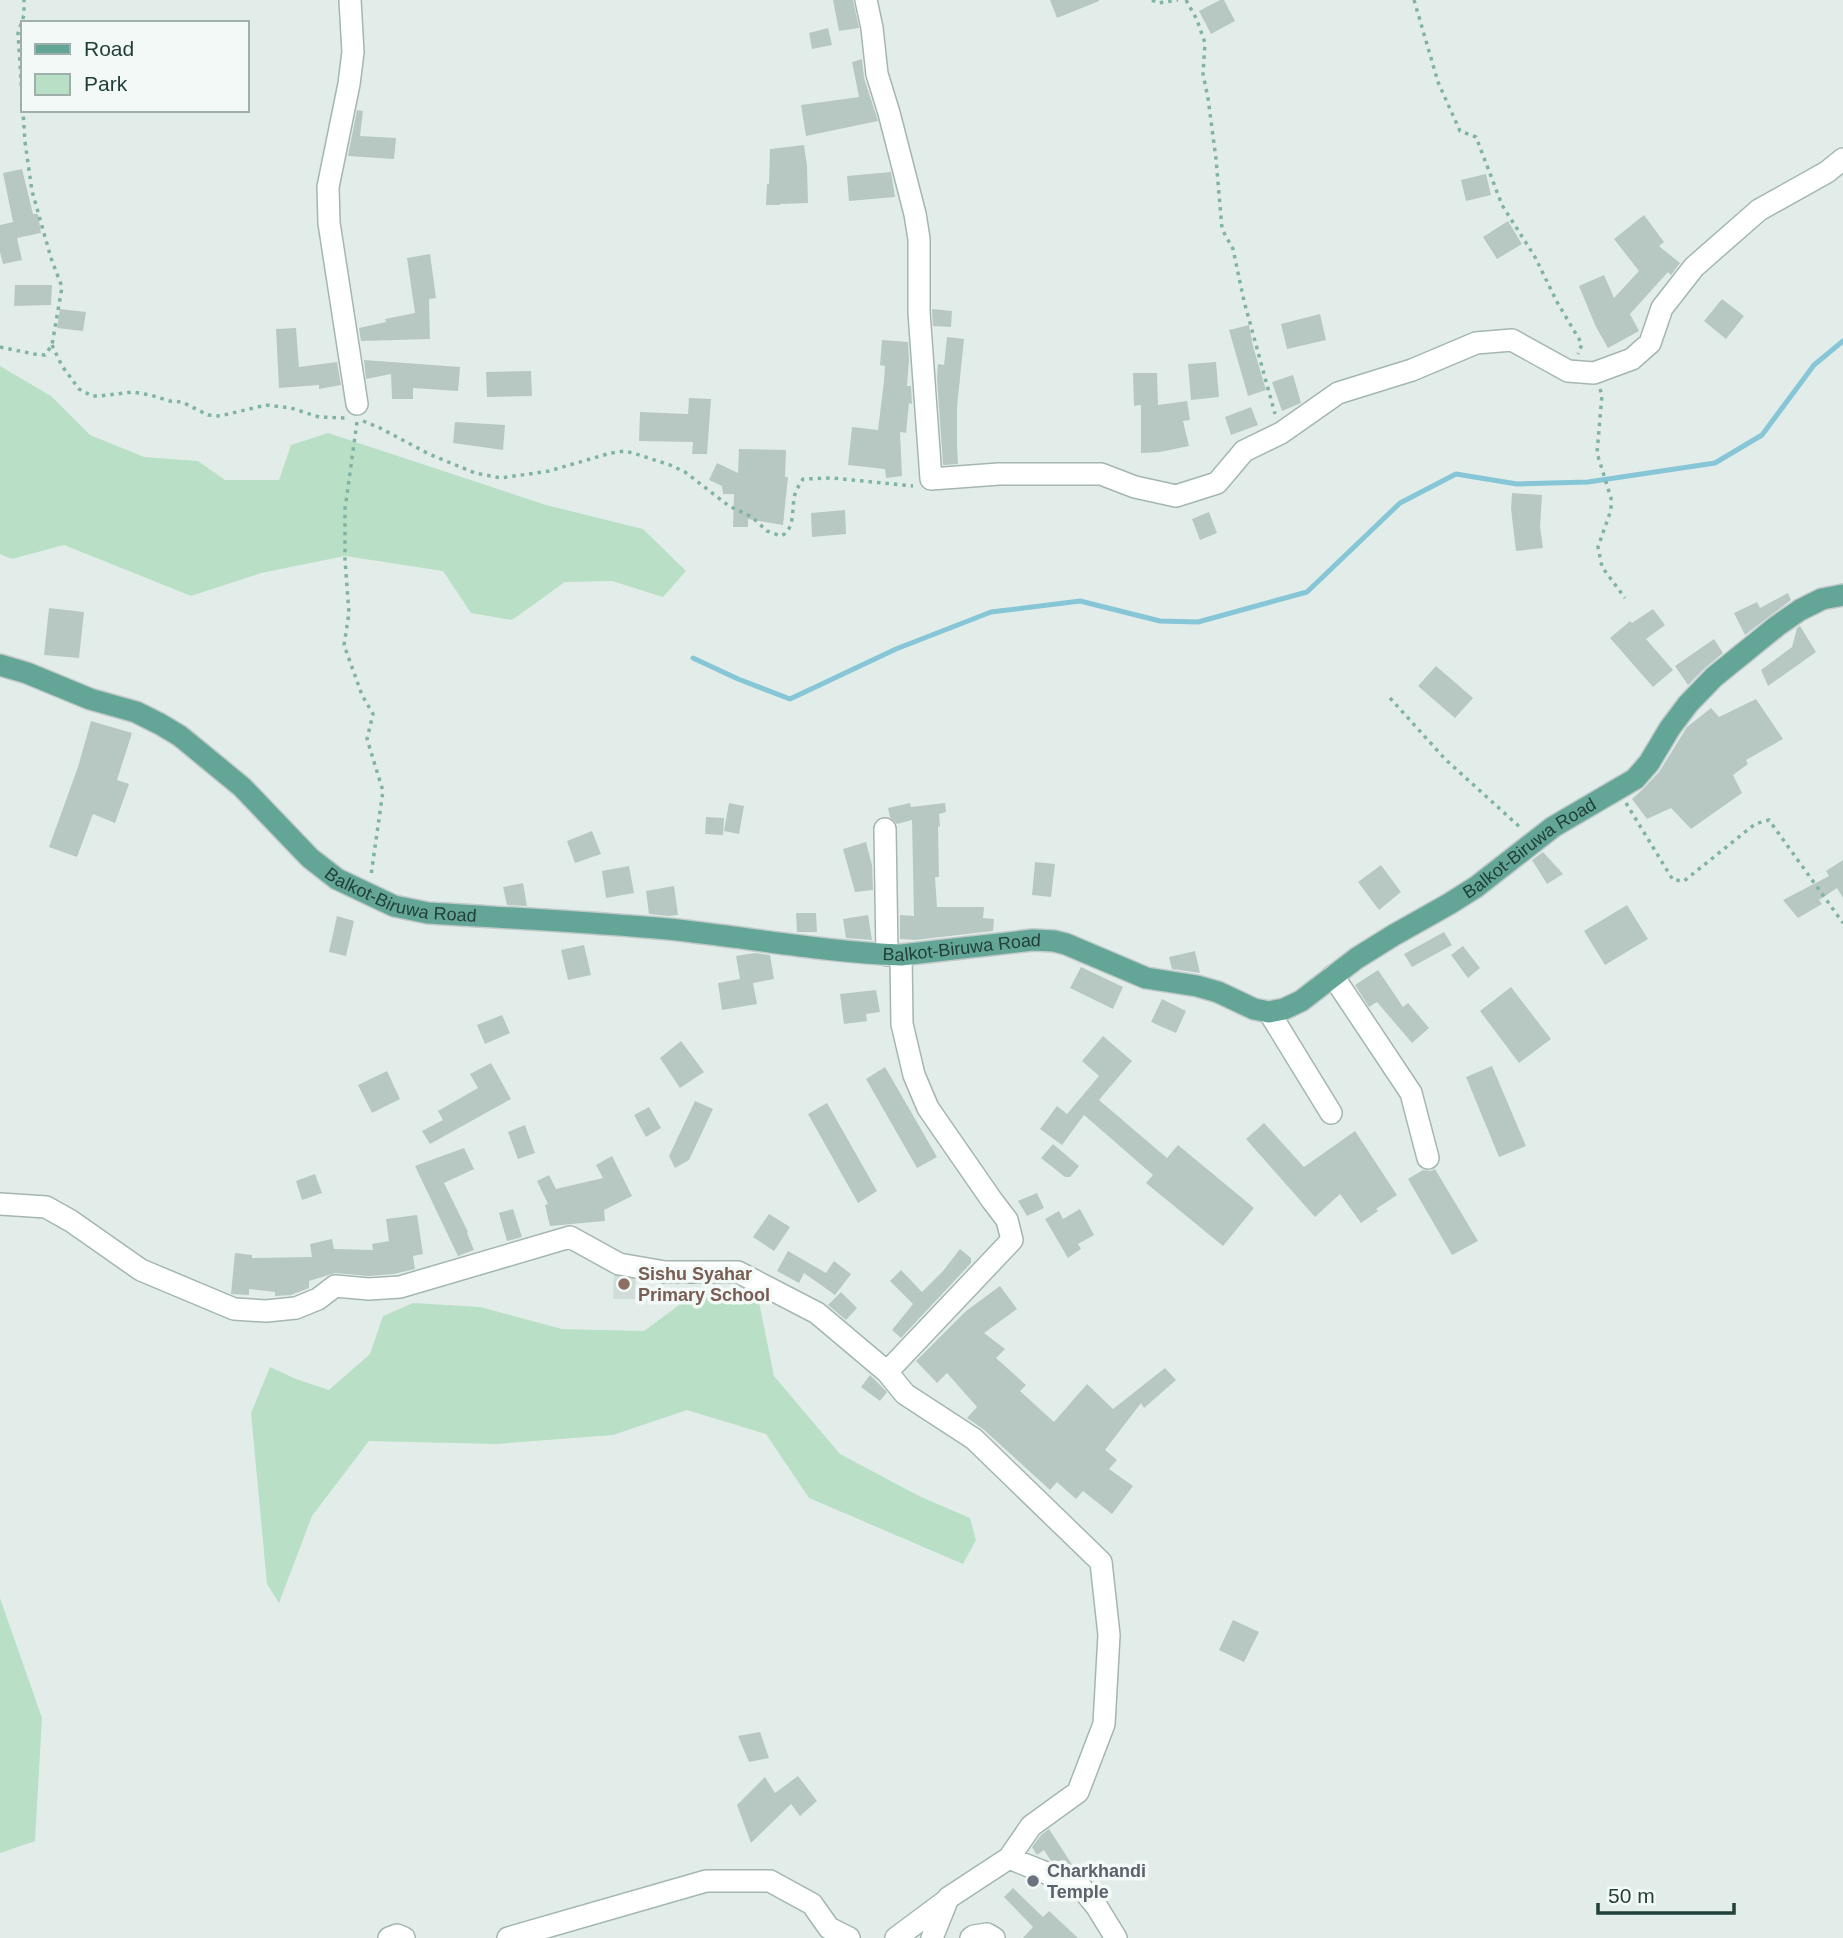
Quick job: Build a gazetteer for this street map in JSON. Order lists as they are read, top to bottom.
{
  "streets": {
    "main road": ["Balkot-Biruwa Road"]
  },
  "places": ["Sishu Syahar Primary School", "Charkhandi Temple"],
  "legend": ["Road", "Park"],
  "scale_bar": "50 m"
}
